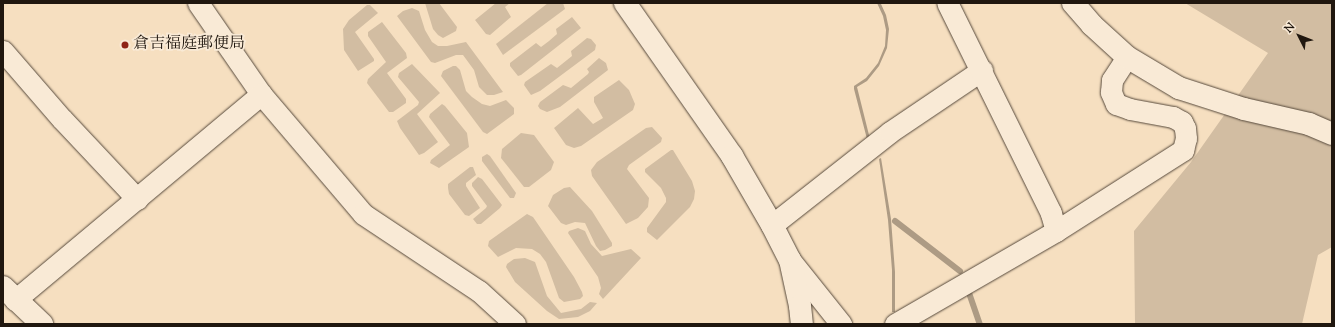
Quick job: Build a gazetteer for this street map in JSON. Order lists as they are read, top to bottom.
{
  "places": ["倉吉福庭郵便局"],
  "north": "top left"
}
